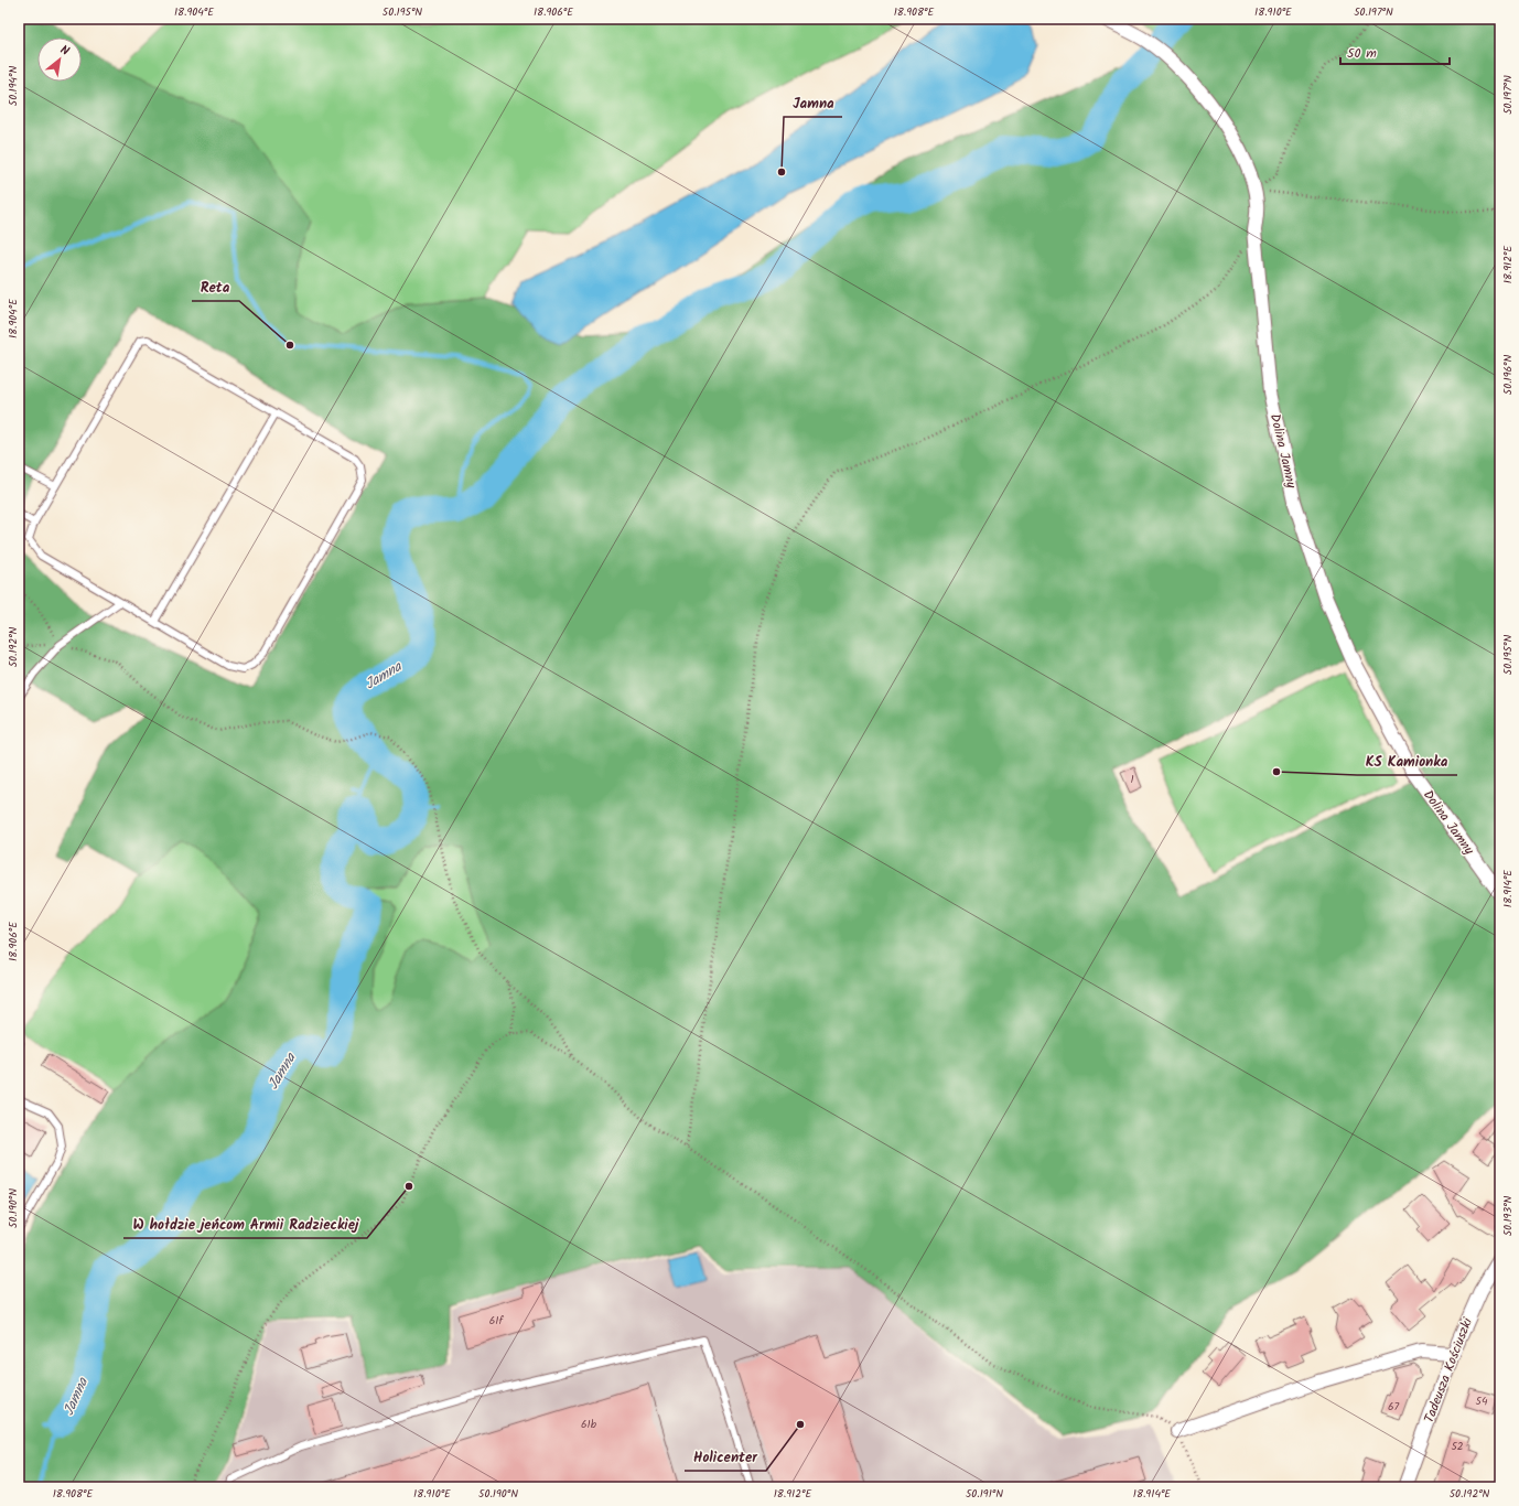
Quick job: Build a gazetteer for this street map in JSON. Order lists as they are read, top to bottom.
{
  "streets": {
    "street": ["Dolina Jamny", "Tadeusza Kościuszki"]
  },
  "water": ["Jamna"],
  "places": [
    "Jamna",
    "Reta",
    "KS Kamionka",
    "W hołdzie jeńcom Armii Radzieckiej",
    "Holicenter"
  ],
  "house_numbers": [
    "1",
    "61f",
    "54",
    "67",
    "61b",
    "52"
  ],
  "scale_bar": "50 m",
  "north": "top right",
  "coordinates": [
    "18.904°E",
    "50.195°N",
    "18.906°E",
    "18.908°E",
    "18.910°E",
    "50.197°N",
    "50.194°N",
    "18.912°E",
    "50.196°N",
    "50.192°N",
    "18.914°E",
    "50.190°N",
    "50.193°N",
    "50.191°N"
  ]
}
